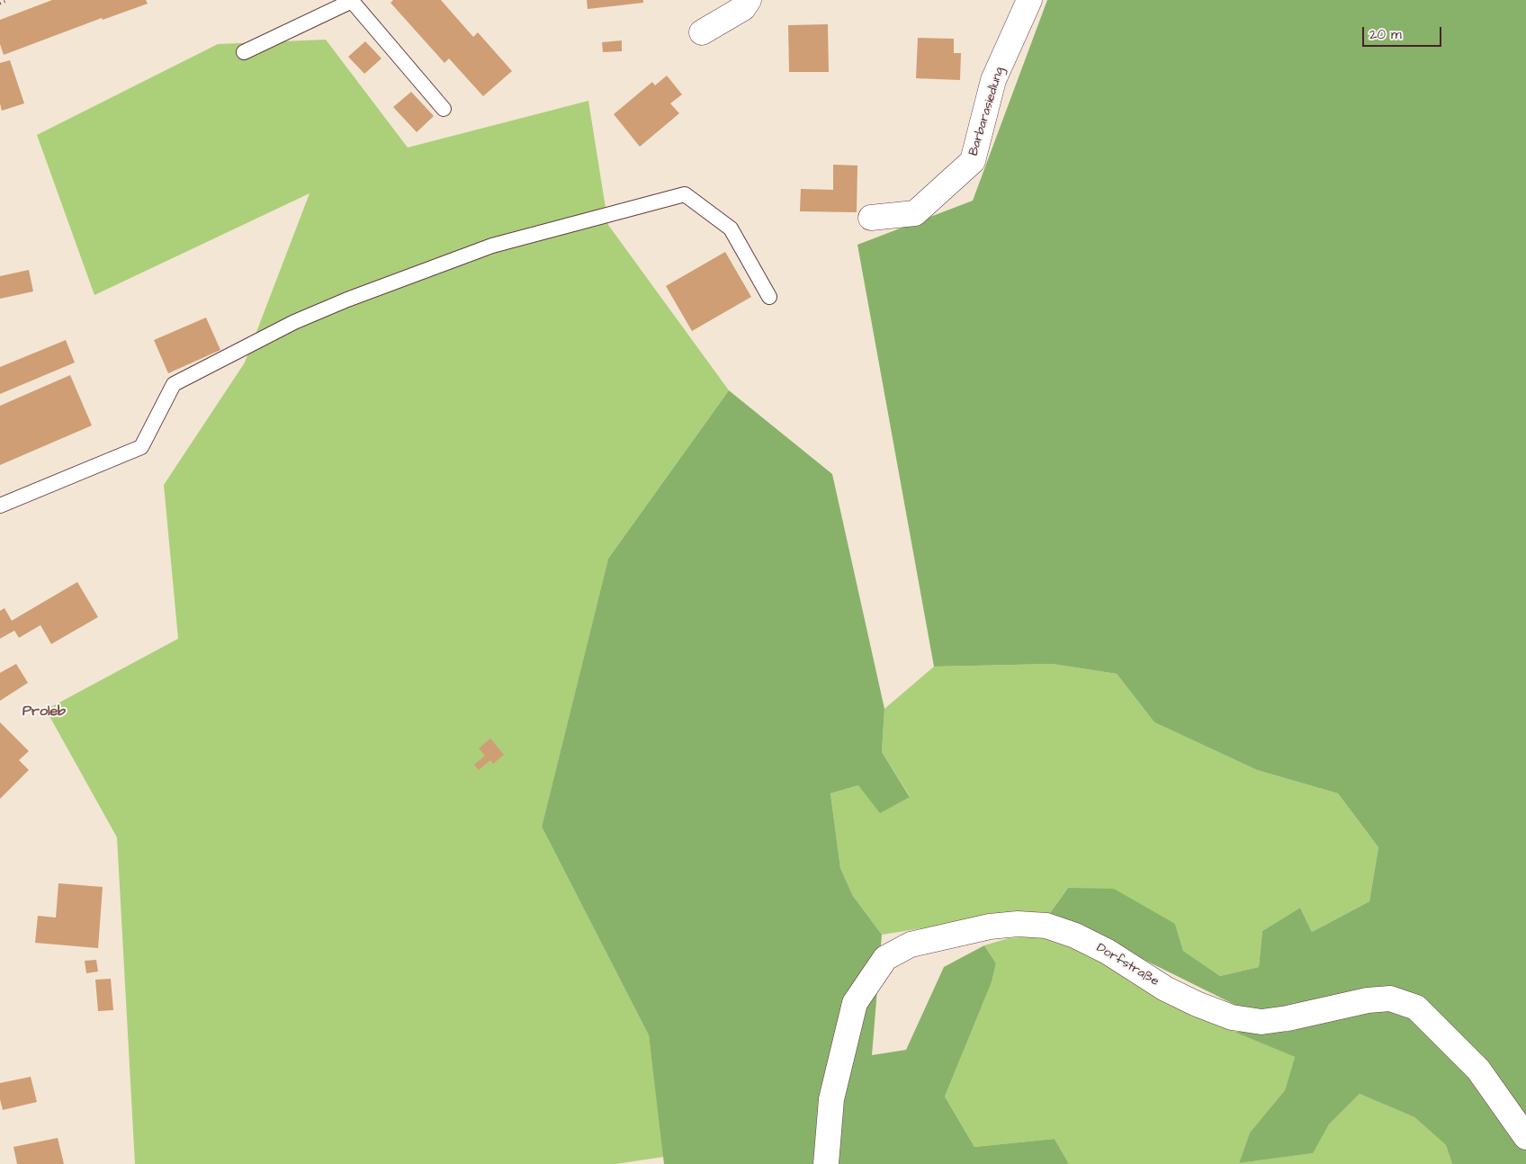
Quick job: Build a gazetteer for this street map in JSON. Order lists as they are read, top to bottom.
{
  "streets": {
    "street": ["Barbarasiedlung", "Dorfstraße"]
  },
  "districts": ["Proleb"],
  "scale_bar": "20 m"
}
